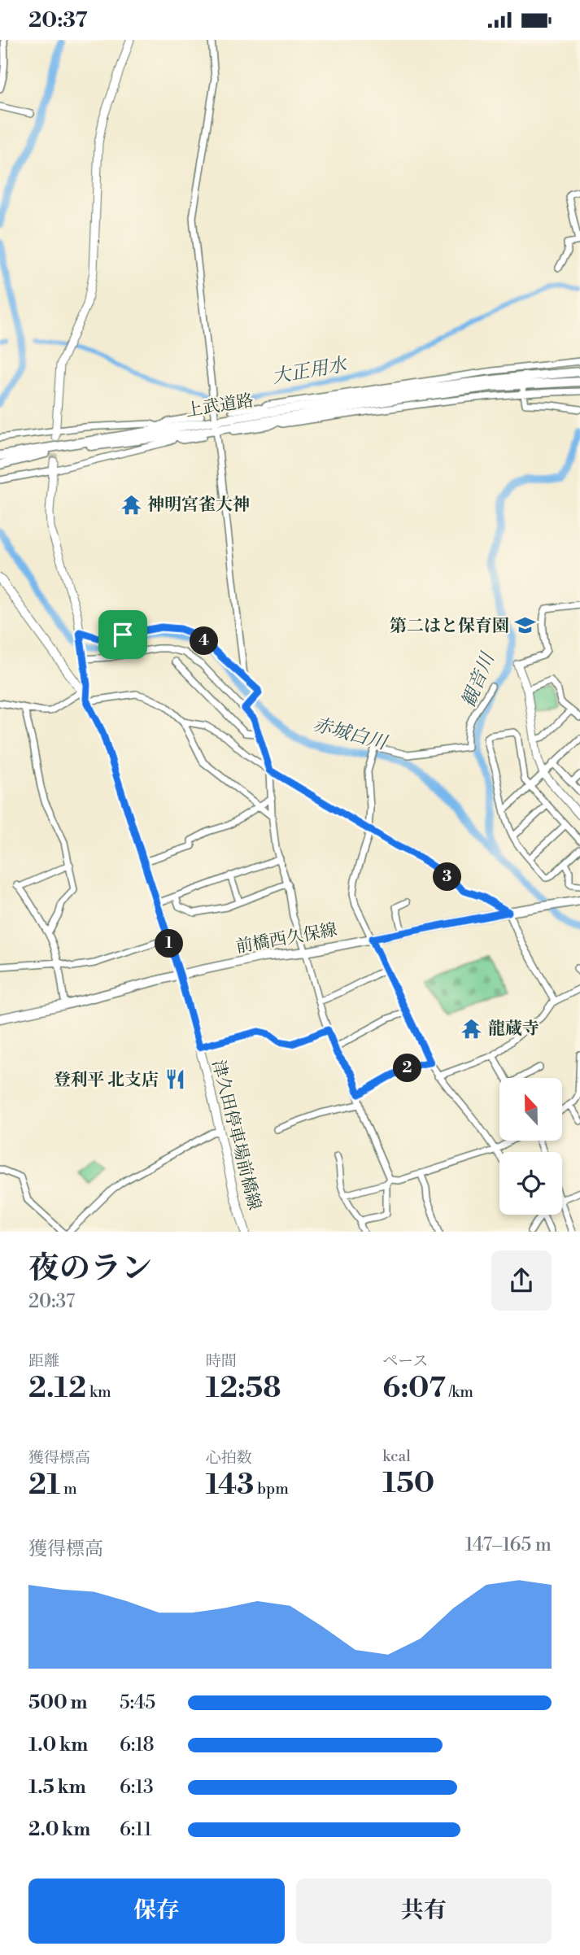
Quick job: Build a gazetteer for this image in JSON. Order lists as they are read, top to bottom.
{
  "streets": {
    "main road": ["上武道路", "前橋西久保線", "津久田停車場前橋線"]
  },
  "crossings": [
    ["前橋西久保線", "津久田停車場前橋線"]
  ],
  "water": ["大正用水", "観音川", "赤城白川"],
  "places": {
    "temple": ["神明宮雀大神", "龍蔵寺"],
    "school or university": ["第二はと保育園"],
    "restaurant": ["登利平 北支店"]
  },
  "north": "top",
  "page": {
    "status": "20:37",
    "pins": [
      "4",
      "3",
      "1",
      "2"
    ],
    "heading": ["夜のラン", "20:37"],
    "stats": [
      ["距離", "2.12 km"],
      ["時間", "12:58"],
      ["ペース", "6:07 /km"],
      ["獲得標高", "21 m"],
      ["心拍数", "143 bpm"],
      ["kcal", "150"]
    ],
    "chart": ["獲得標高", "147–165 m"],
    "list": [
      {
        "name": "500 m",
        "note": "5:45"
      },
      {
        "name": "1.0 km",
        "note": "6:18"
      },
      {
        "name": "1.5 km",
        "note": "6:13"
      },
      {
        "name": "2.0 km",
        "note": "6:11"
      }
    ],
    "buttons": ["保存", "共有"]
  }
}
